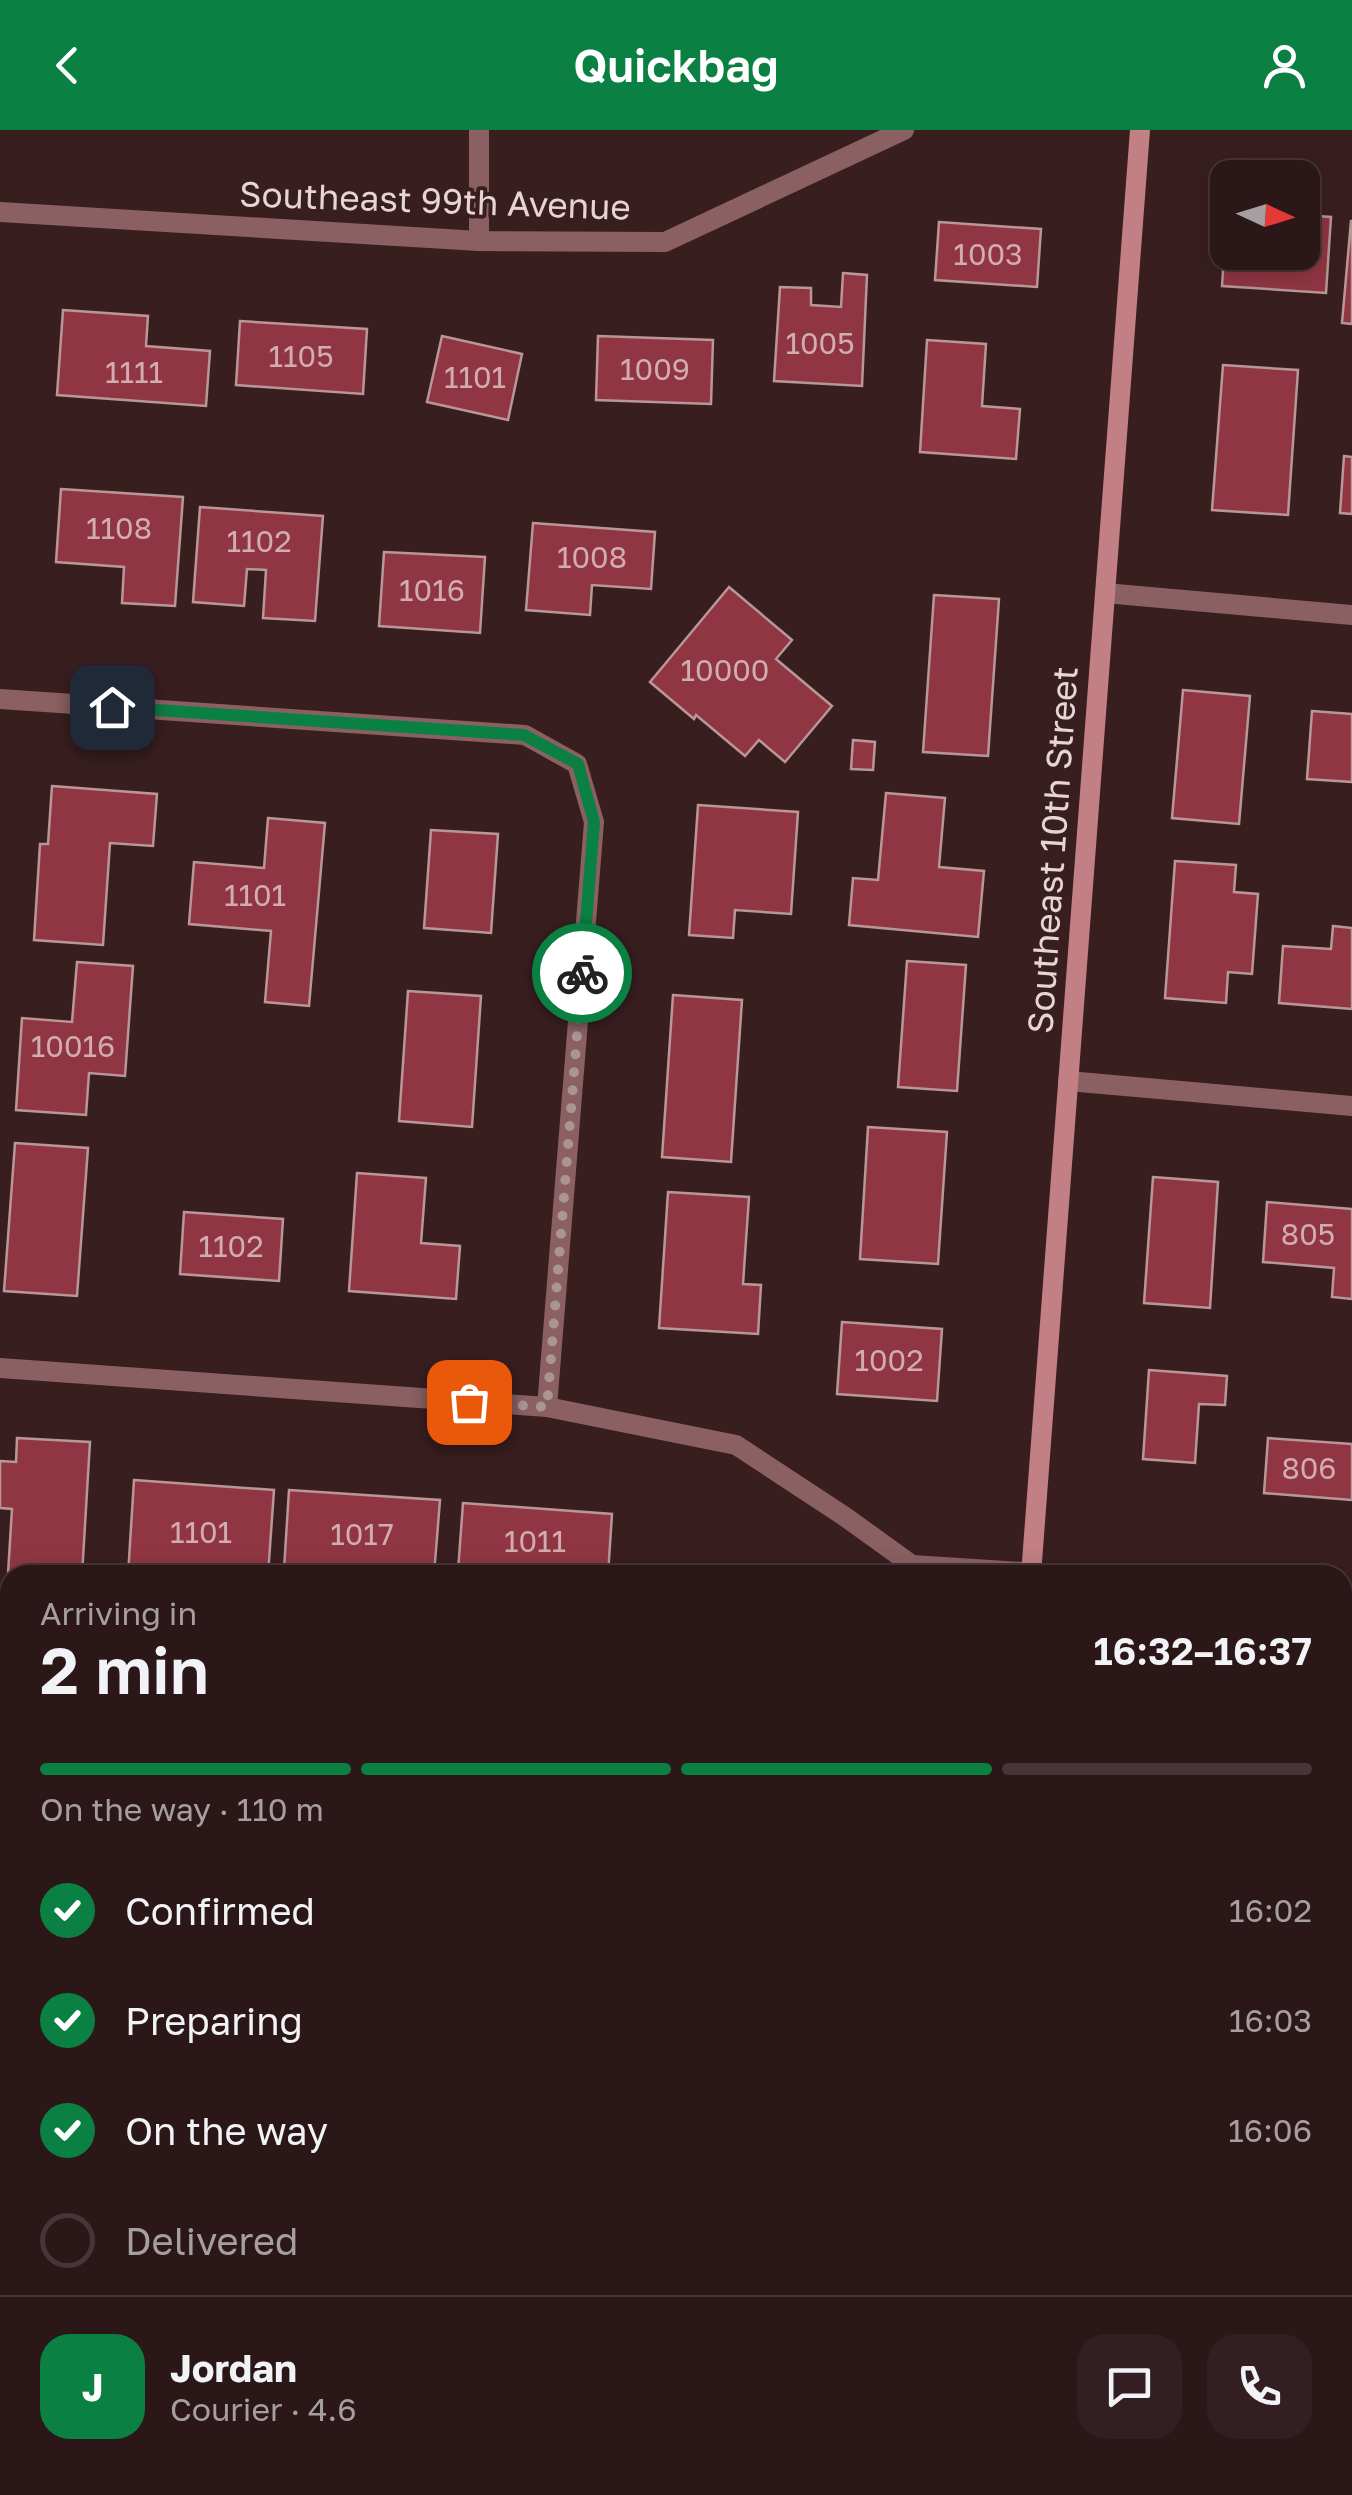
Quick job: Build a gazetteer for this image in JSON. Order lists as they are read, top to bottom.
{
  "streets": {
    "street": ["Southeast 99th Avenue", "Southeast 10th Street"]
  },
  "house_numbers": [
    "1003",
    "1005",
    "1105",
    "1009",
    "1111",
    "1101",
    "1108",
    "1102",
    "1008",
    "1016",
    "10000",
    "1101",
    "10016",
    "805",
    "1102",
    "1002",
    "806",
    "1101",
    "1017",
    "1011"
  ],
  "north": "right",
  "page": {
    "header": "Quickbag",
    "heading": ["2 min", "Arriving in", "16:32–16:37"],
    "panel": ["Jordan", "Courier · 4.6"],
    "bar": "On the way · 110 m",
    "list": [
      ["Confirmed", "16:02"],
      ["Preparing", "16:03"],
      ["On the way", "16:06"],
      "Delivered"
    ],
    "round": "J"
  }
}
